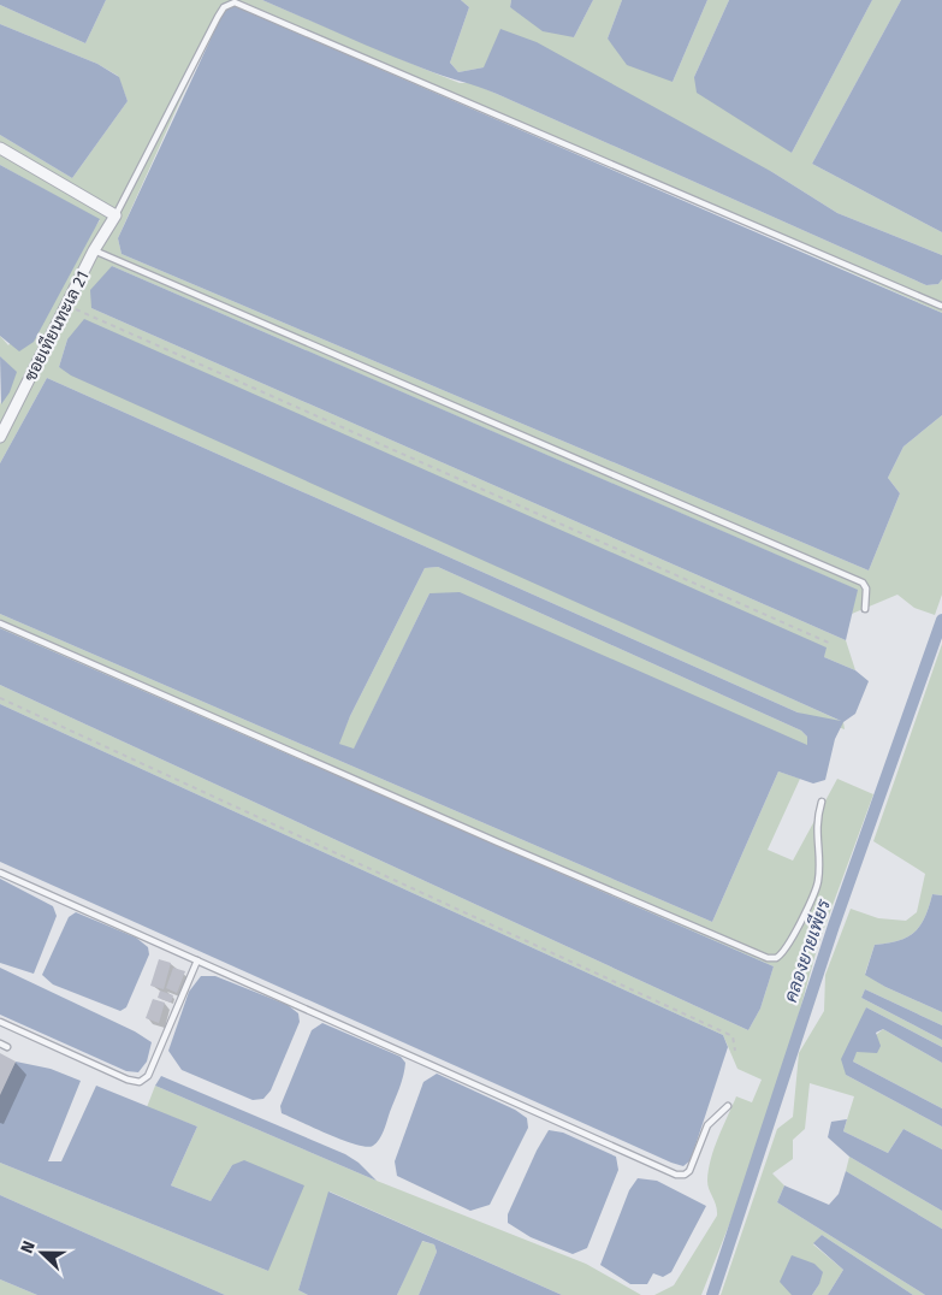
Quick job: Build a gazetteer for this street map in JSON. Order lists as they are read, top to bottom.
{
  "streets": {
    "street": ["ซอยเทียนทะเล 21"]
  },
  "water": ["คลองยายเพียร"],
  "north": "left"
}
